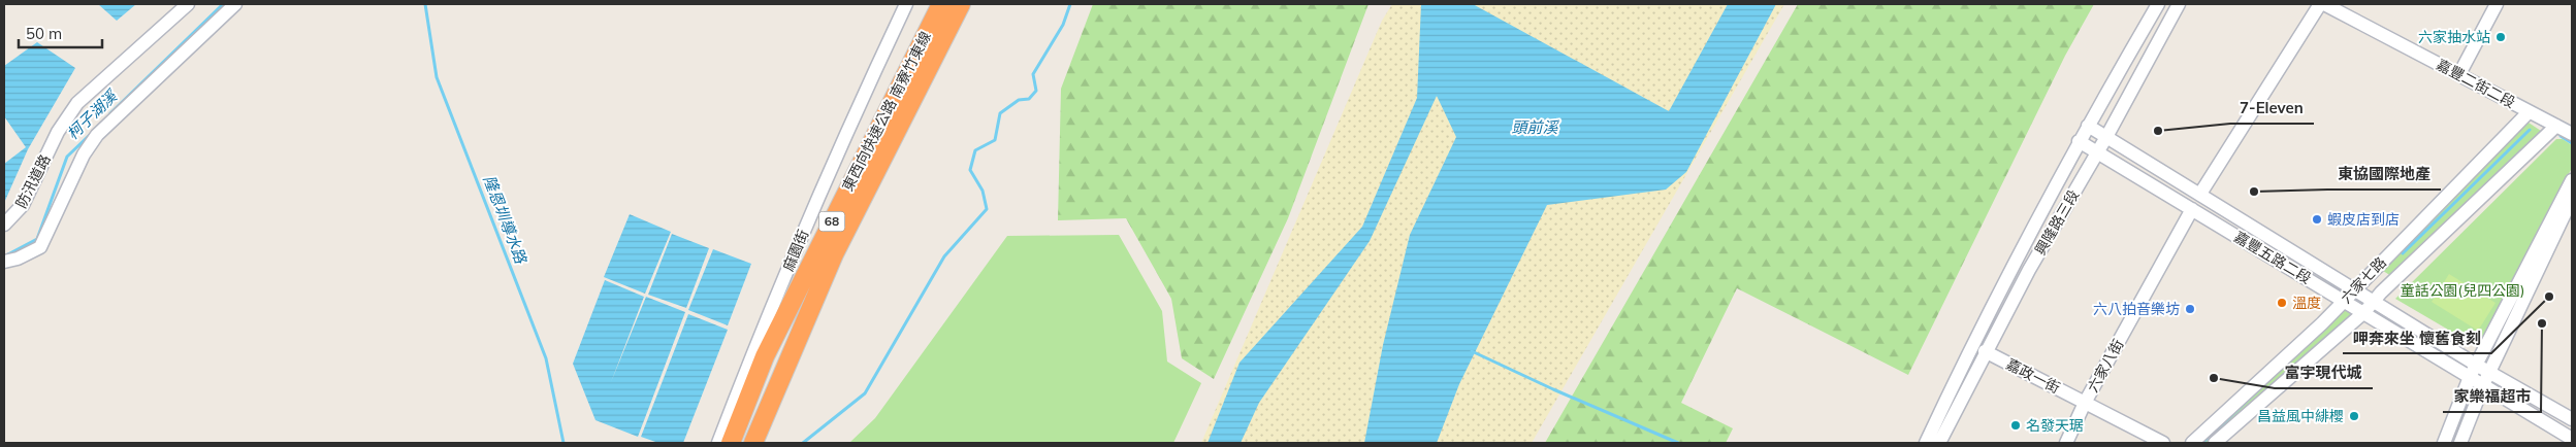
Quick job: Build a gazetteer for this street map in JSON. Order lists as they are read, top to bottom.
{
  "streets": {
    "highway": ["東西向快速公路 南寮竹東線", "68"],
    "street": [
      "嘉豐二街二段",
      "防汛道路",
      "興隆路三段",
      "麻園街",
      "嘉豐五路二段",
      "六家七路",
      "六家八街",
      "嘉政一街"
    ]
  },
  "crossings": [
    ["嘉豐二街二段", "六家七路"],
    ["興隆路三段", "嘉豐五路二段"],
    ["興隆路三段", "嘉政一街"],
    ["嘉豐五路二段", "六家七路"],
    ["嘉豐五路二段", "六家八街"],
    ["六家八街", "嘉政一街"]
  ],
  "water": ["柯子湖溪", "頭前溪", "隆恩圳導水路"],
  "parks": ["童話公園(兒四公園)"],
  "places": [
    "六家抽水站",
    "7-Eleven",
    "東協國際地產",
    "蝦皮店到店",
    "呷奔來坐 懷舊食刻",
    "溫度",
    "六八拍音樂坊",
    "家樂福超市",
    "富宇現代城",
    "昌益風中緋櫻",
    "名發天琚"
  ],
  "scale_bar": "50 m"
}
